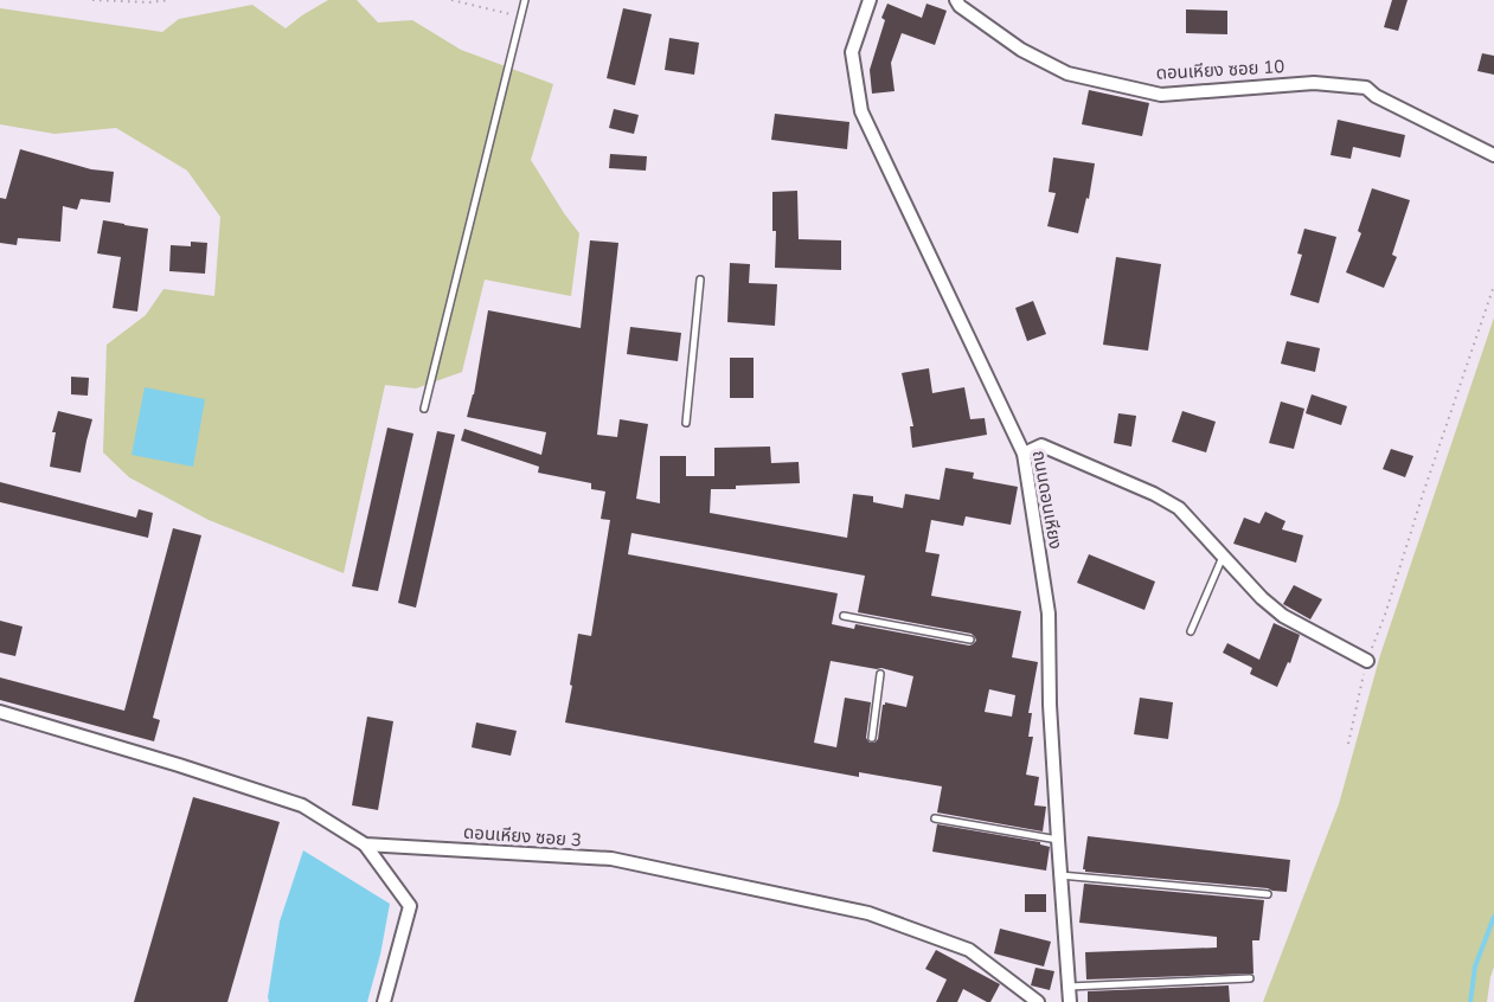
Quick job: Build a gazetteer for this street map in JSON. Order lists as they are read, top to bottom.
{
  "streets": {
    "street": ["ดอนเหียง ซอย 10", "ถนนดอนเหียง", "ดอนเหียง ซอย 3"]
  }
}
